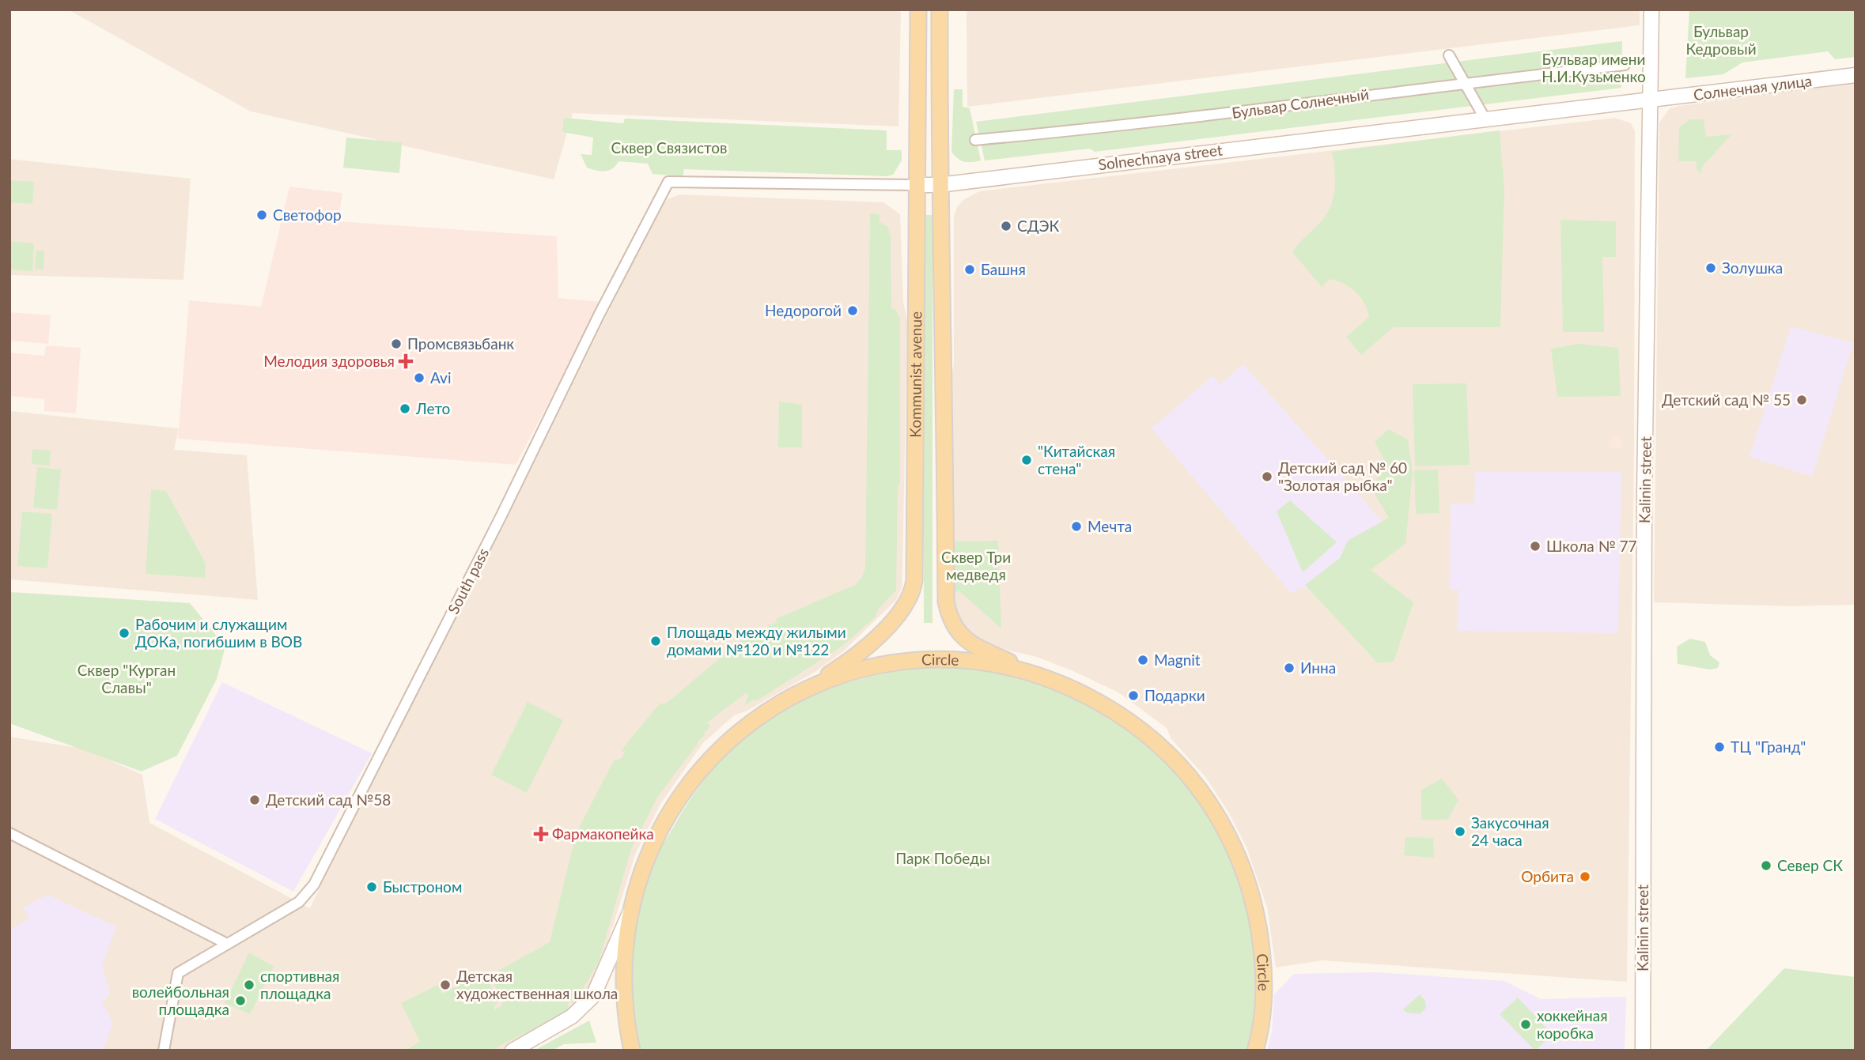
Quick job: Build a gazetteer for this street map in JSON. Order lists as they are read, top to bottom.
{
  "streets": {
    "main road": [
      "Солнечная улица",
      "Solnechnaya street",
      "Kommunist avenue",
      "Kalinin street",
      "Circle"
    ],
    "street": ["Бульвар Солнечный", "South pass"]
  },
  "crossings": [
    ["Солнечная улица", "Solnechnaya street"],
    ["Солнечная улица", "Kalinin street"],
    ["Solnechnaya street", "Kommunist avenue"],
    ["Solnechnaya street", "Kalinin street"],
    ["Solnechnaya street", "South pass"],
    ["Kommunist avenue", "Circle"]
  ],
  "parks": [
    "Бульвар Кедровый",
    "Бульвар имени Н.И.Кузьменко",
    "Сквер Связистов",
    "Сквер Три медведя",
    "Сквер \"Курган Славы\"",
    "Парк Победы"
  ],
  "places": {
    "other": [
      "Светофор",
      "СДЭК",
      "Золушка",
      "Башня",
      "Недорогой",
      "Промсвязьбанк",
      "Avi",
      "Детский сад № 55",
      "Лето",
      "\"Китайская стена\"",
      "Детский сад № 60 \"Золотая рыбка\"",
      "Мечта",
      "Школа № 77",
      "Рабочим и служащим ДОКа, погибшим в ВОВ",
      "Площадь между жилыми домами №120 и №122",
      "Magnit",
      "Инна",
      "Подарки",
      "ТЦ \"Гранд\"",
      "Детский сад №58",
      "Закусочная 24 часа",
      "Север СК",
      "Орбита",
      "Быстроном",
      "спортивная площадка",
      "Детская художественная школа",
      "волейбольная площадка",
      "хоккейная коробка"
    ],
    "health": ["Мелодия здоровья", "Фармакопейка"]
  }
}
